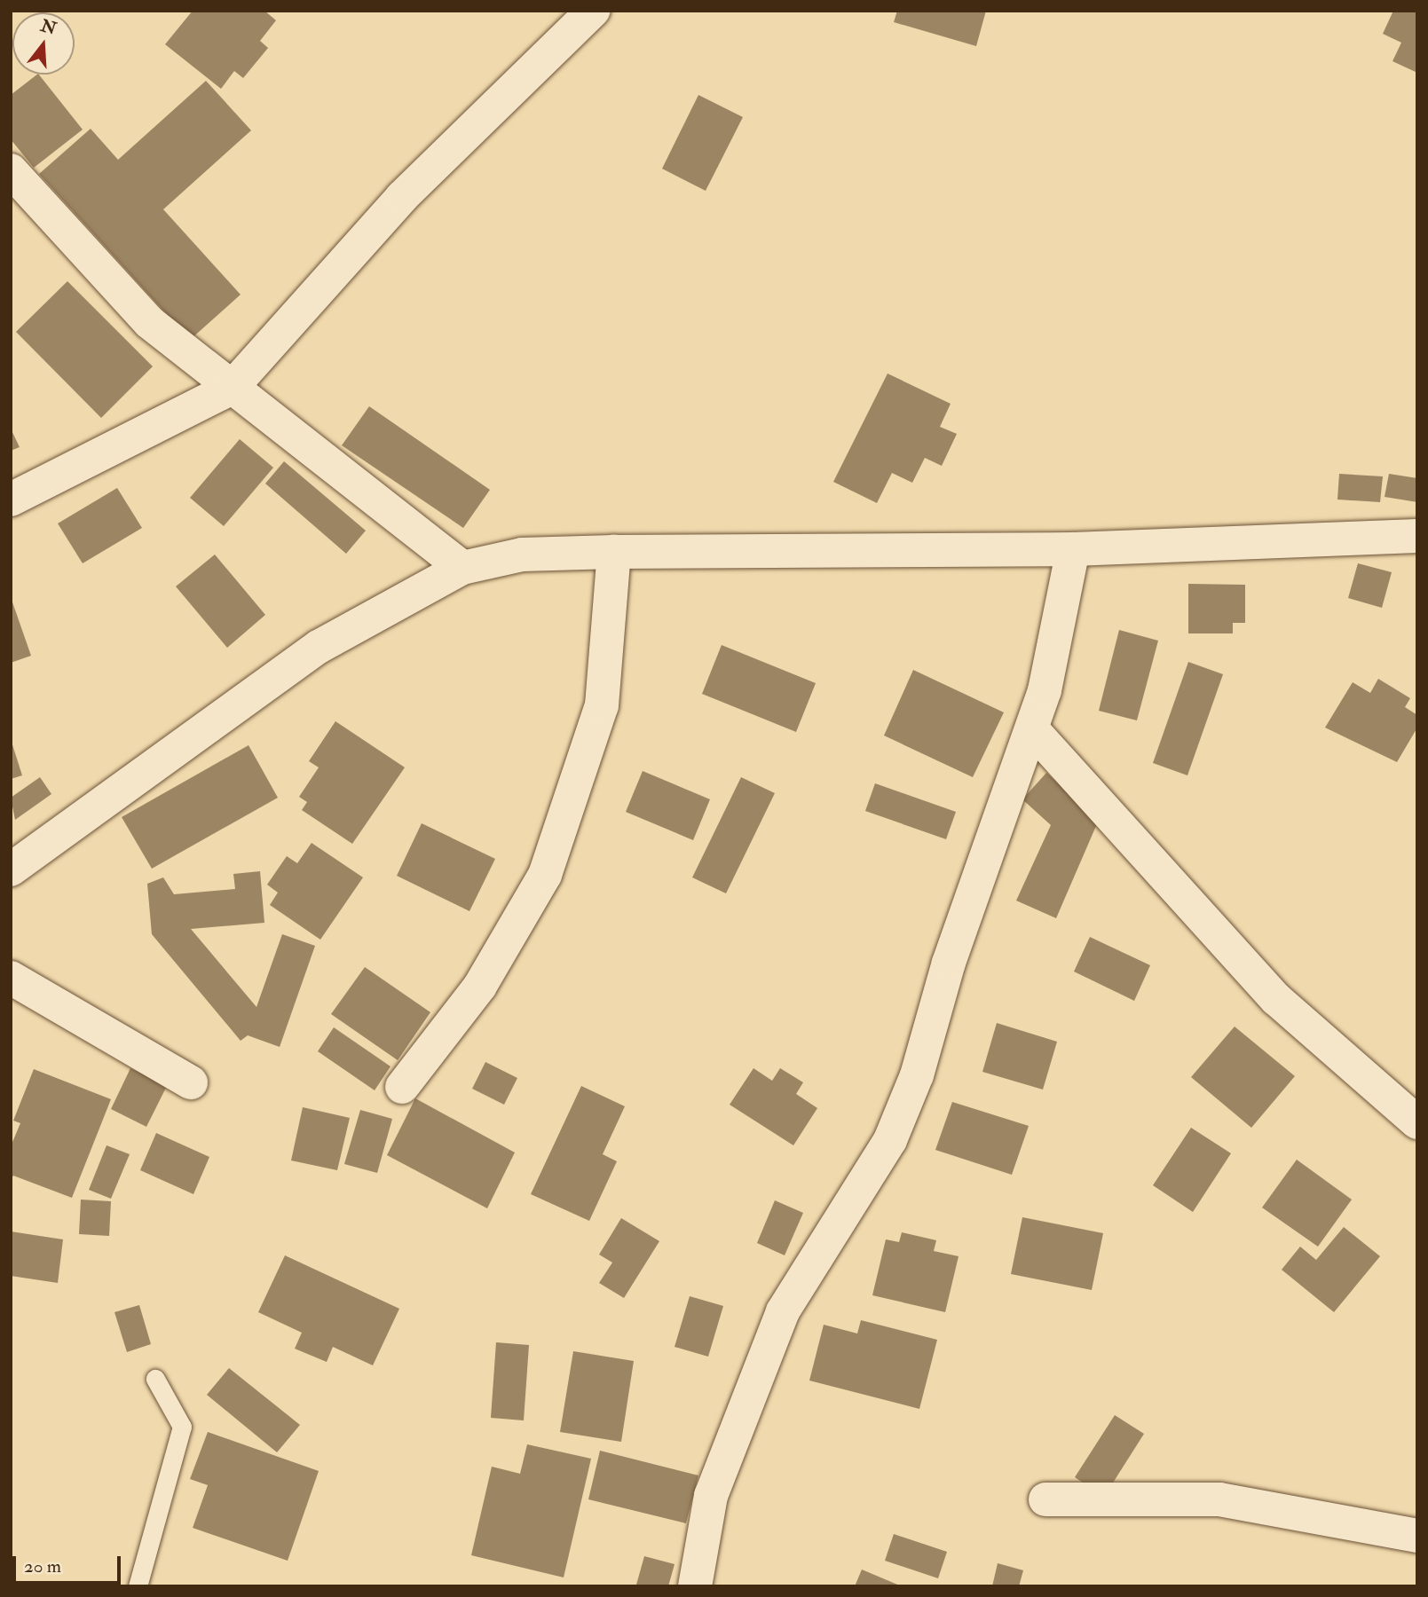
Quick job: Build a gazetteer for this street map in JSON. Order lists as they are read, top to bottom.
{
  "scale_bar": "20 m",
  "north": "top"
}
